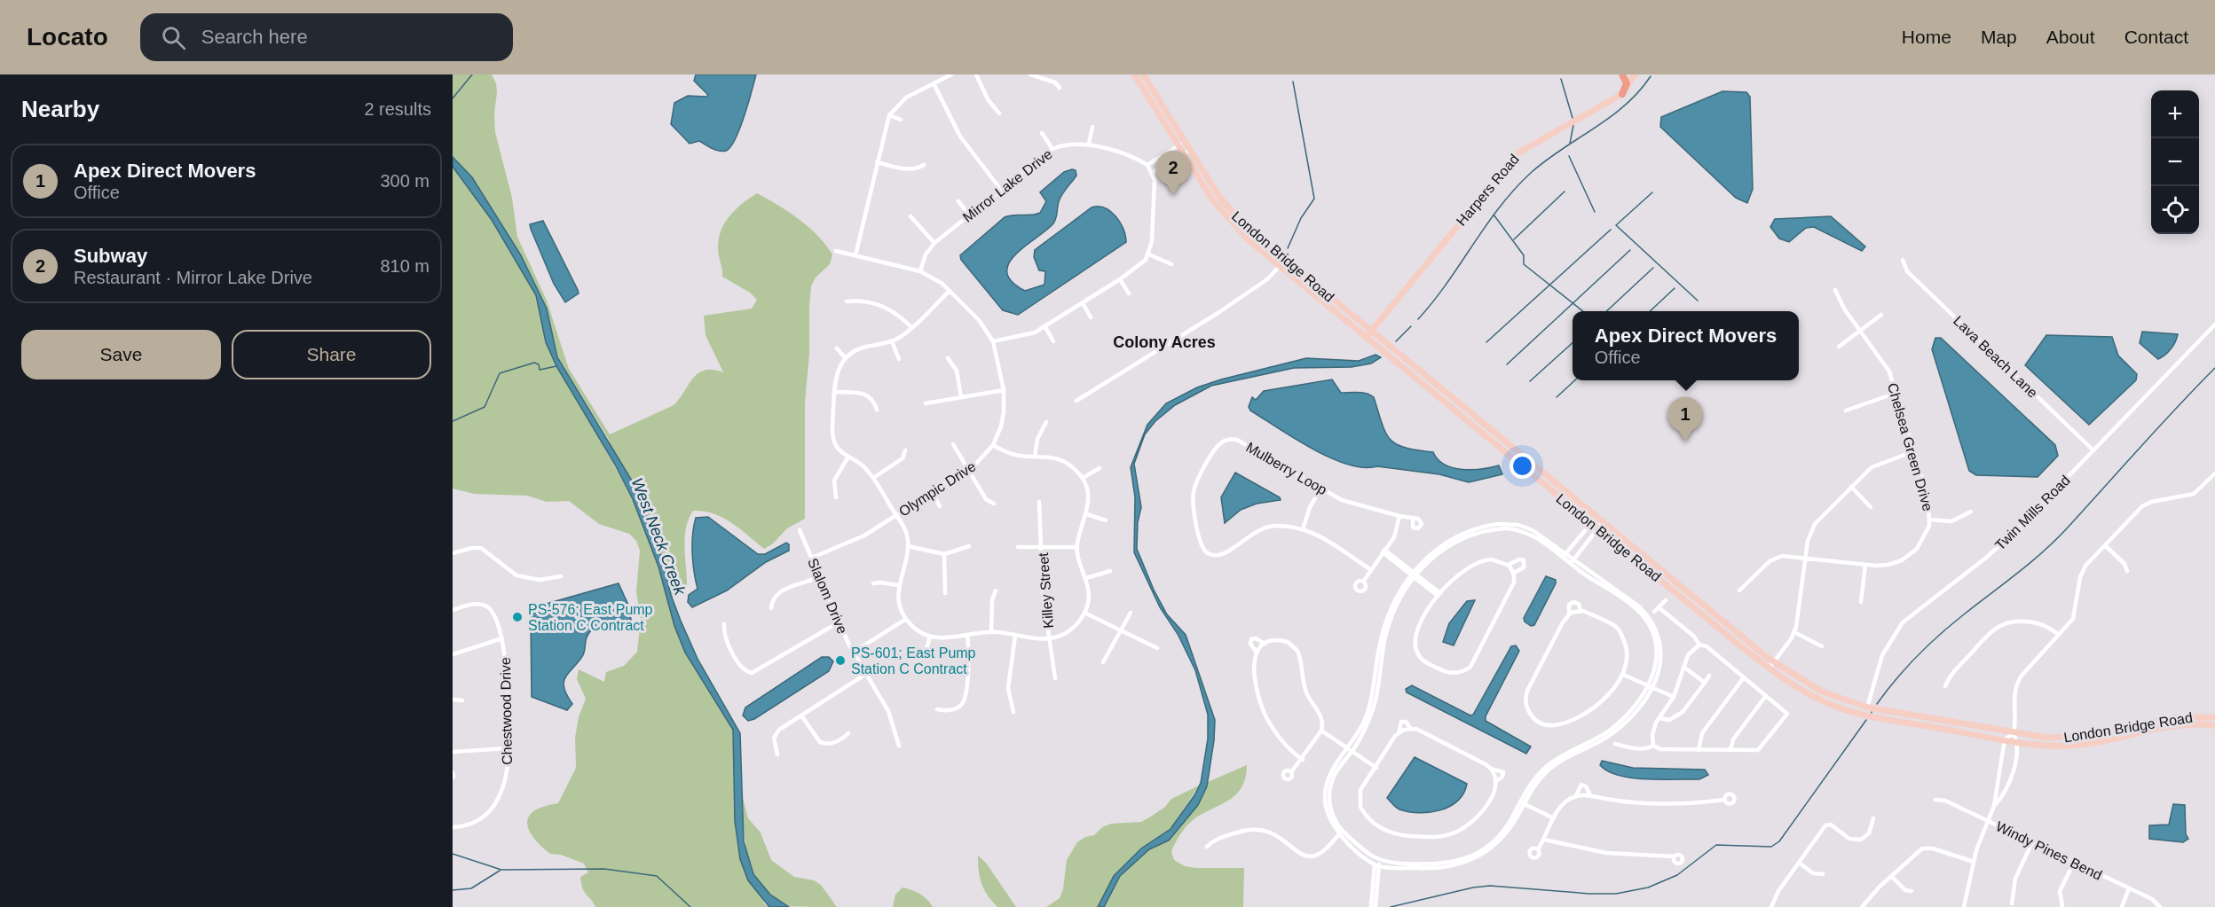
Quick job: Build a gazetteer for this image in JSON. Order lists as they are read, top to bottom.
{
  "streets": {
    "main road": ["Harpers Road", "London Bridge Road"],
    "street": [
      "Mirror Lake Drive",
      "Lava Beach Lane",
      "Chelsea Green Drive",
      "Mulberry Loop",
      "Olympic Drive",
      "Twin Mills Road",
      "Killey Street",
      "Slalom Drive",
      "Chestwood Drive",
      "Windy Pines Bend"
    ]
  },
  "crossings": [
    ["Mirror Lake Drive", "Olympic Drive"],
    ["Harpers Road", "London Bridge Road"],
    ["London Bridge Road", "Twin Mills Road"],
    ["Lava Beach Lane", "Twin Mills Road"],
    ["Olympic Drive", "Slalom Drive"]
  ],
  "districts": ["Colony Acres"],
  "water": ["West Neck Creek"],
  "places": ["PS-576; East Pump Station C Contract", "PS-601; East Pump Station C Contract"],
  "page": {
    "header": "Locato",
    "search": "Search here",
    "nav": [
      "Home",
      "Map",
      "About",
      "Contact"
    ],
    "heading": ["Nearby", "2 results"],
    "map_buttons": ["+", "−"],
    "list": [
      {
        "mark": "1",
        "name": "Apex Direct Movers",
        "note": "Office",
        "value": "300 m"
      },
      {
        "mark": "2",
        "name": "Subway",
        "note": "Restaurant · Mirror Lake Drive",
        "value": "810 m"
      }
    ],
    "pins": ["2", "1"],
    "popup": ["Apex Direct Movers", "Office"],
    "buttons": ["Save", "Share"]
  }
}
